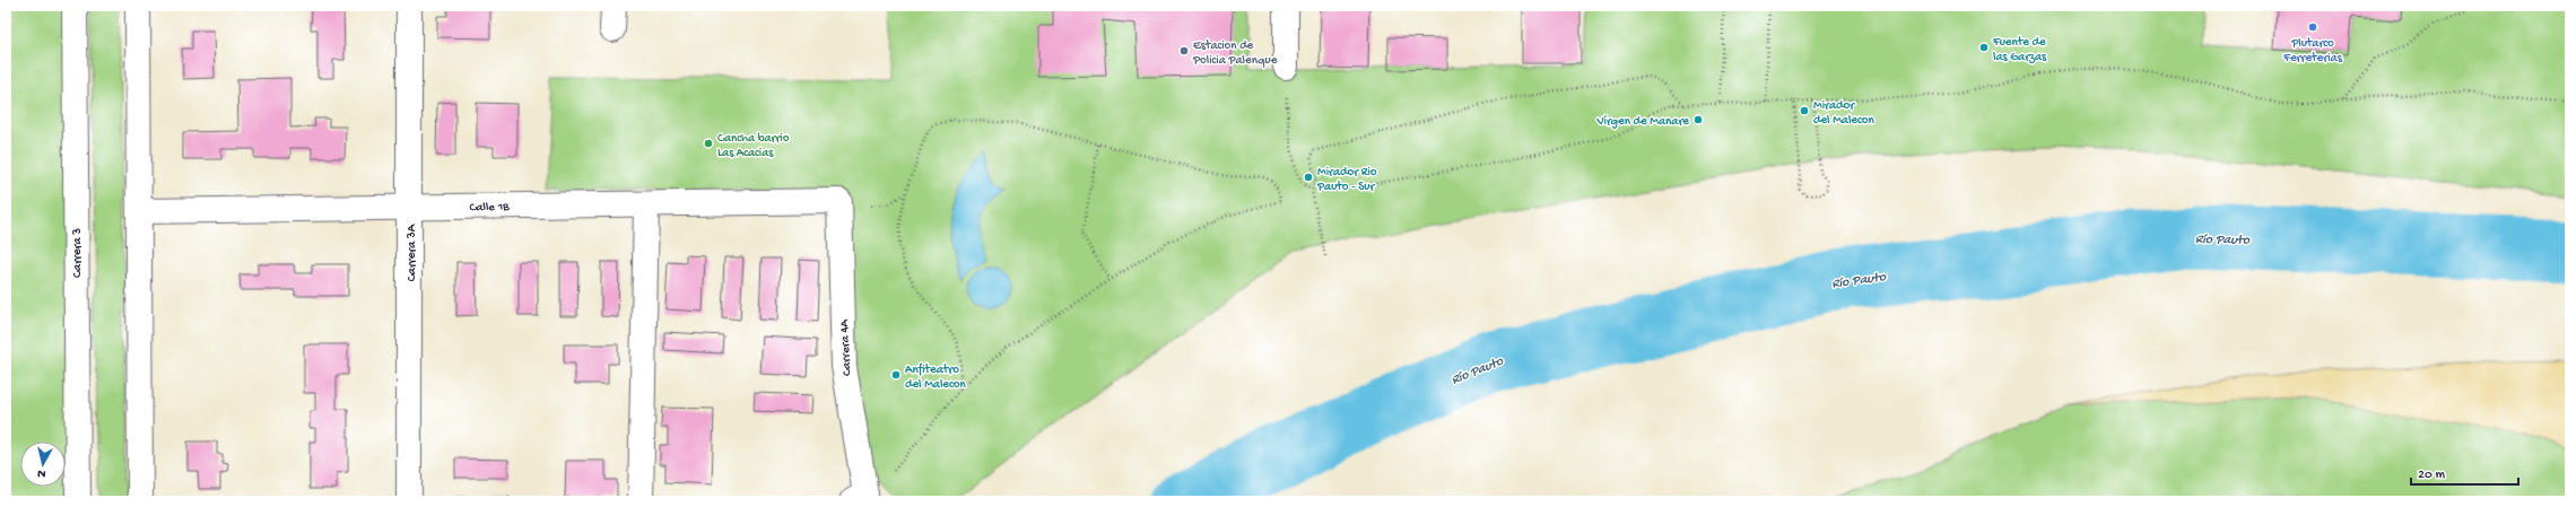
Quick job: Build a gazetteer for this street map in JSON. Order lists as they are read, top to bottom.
{
  "streets": {
    "street": [
      "Calle 1B",
      "Carrera 3",
      "Carrera 3A",
      "Carrera 4A"
    ]
  },
  "crossings": [
    ["Calle 1B", "Carrera 3A"],
    ["Calle 1B", "Carrera 4A"]
  ],
  "water": ["Río Pauto"],
  "places": [
    "Plutarco Ferreterias",
    "Fuente de las Garzas",
    "Estacion de Policia Palenque",
    "Mirador del Malecon",
    "Vírgen de Manare",
    "Cancha barrio Las Acacias",
    "Mirador Rio Pauto - Sur",
    "Anfiteatro del Malecon"
  ],
  "scale_bar": "20 m",
  "north": "bottom"
}
